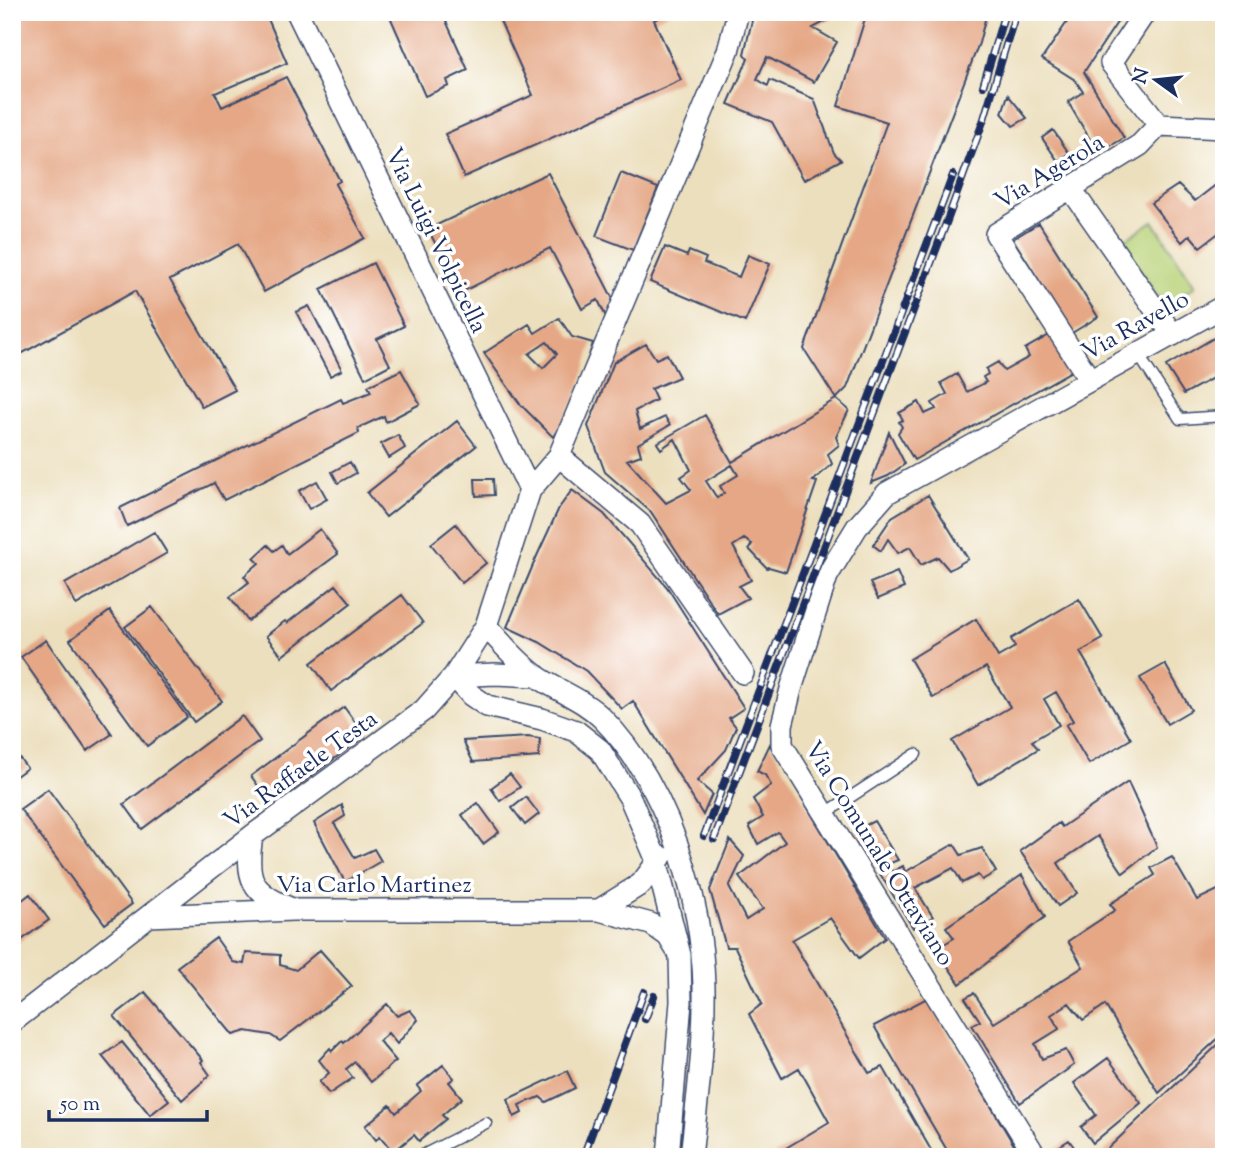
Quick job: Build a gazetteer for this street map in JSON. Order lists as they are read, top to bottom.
{
  "streets": {
    "street": [
      "Via Agerola",
      "Via Luigi Volpicella",
      "Via Ravello",
      "Via Raffaele Testa",
      "Via Comunale Ottaviano",
      "Via Carlo Martinez"
    ]
  },
  "crossings": [
    ["Via Agerola", "Via Ravello"],
    ["Via Agerola", "Via Comunale Ottaviano"],
    ["Via Luigi Volpicella", "Via Raffaele Testa"],
    ["Via Ravello", "Via Comunale Ottaviano"],
    ["Via Raffaele Testa", "Via Carlo Martinez"]
  ],
  "scale_bar": "50 m",
  "north": "left"
}
